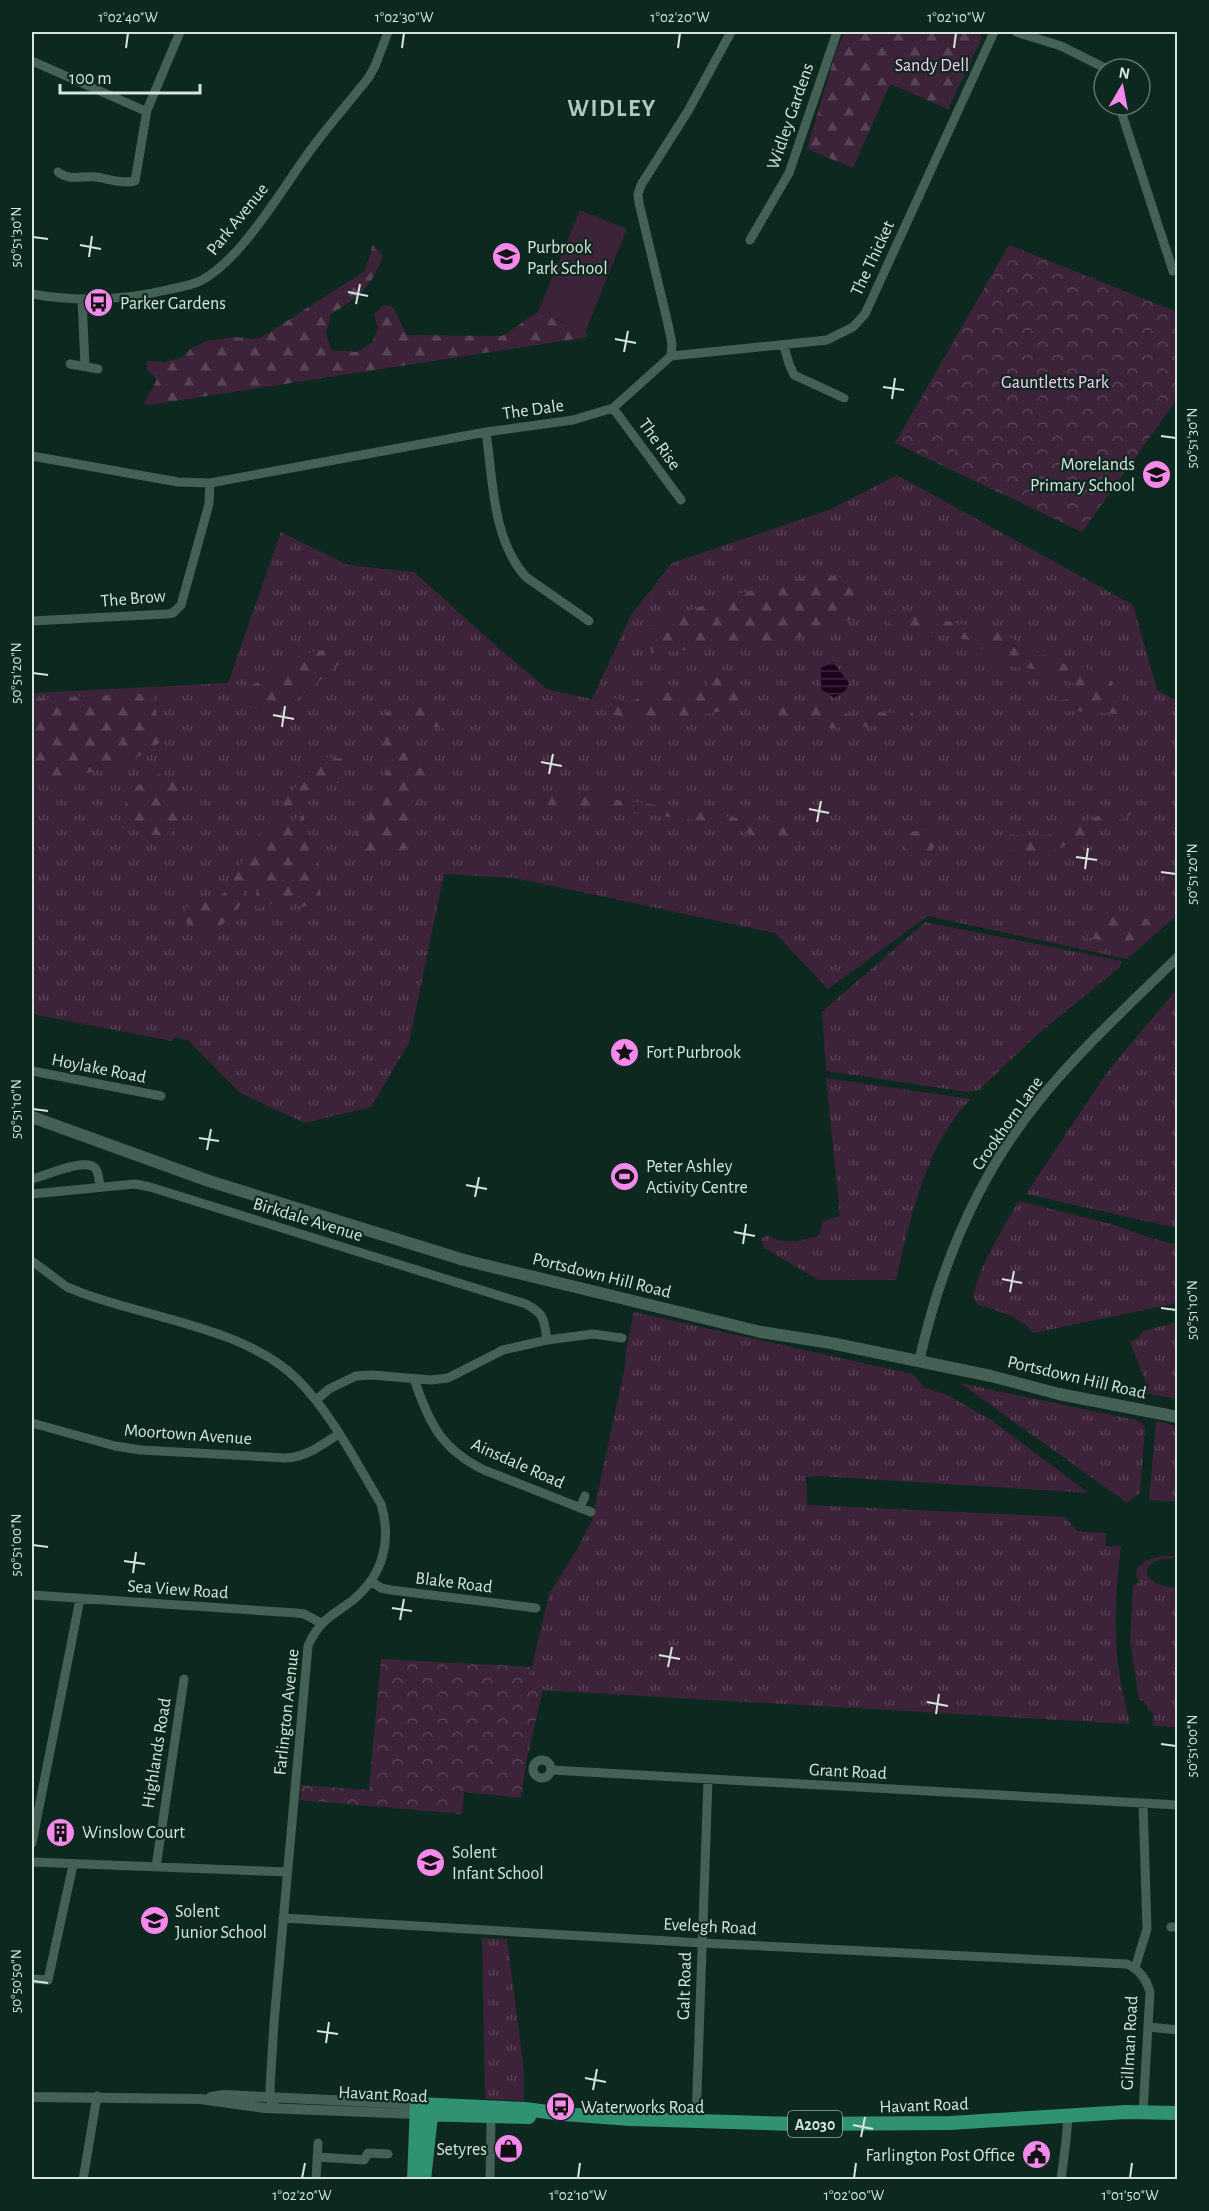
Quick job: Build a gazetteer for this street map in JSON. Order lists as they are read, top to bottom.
{
  "streets": {
    "main road": ["Portsdown Hill Road", "Havant Road", "A2030"],
    "street": [
      "Widley Gardens",
      "Park Avenue",
      "The Thicket",
      "The Dale",
      "The Rise",
      "The Brow",
      "Hoylake Road",
      "Crookhorn Lane",
      "Birkdale Avenue",
      "Moortown Avenue",
      "Ainsdale Road",
      "Blake Road",
      "Sea View Road",
      "Farlington Avenue",
      "Highlands Road",
      "Grant Road",
      "Evelegh Road",
      "Galt Road",
      "Gillman Road"
    ]
  },
  "crossings": [
    ["The Thicket", "The Dale"],
    ["The Dale", "The Rise"],
    ["The Dale", "The Brow"],
    ["Crookhorn Lane", "Portsdown Hill Road"],
    ["Moortown Avenue", "Farlington Avenue"],
    ["Blake Road", "Farlington Avenue"],
    ["Sea View Road", "Farlington Avenue"],
    ["Farlington Avenue", "Evelegh Road"],
    ["Farlington Avenue", "Havant Road"],
    ["Grant Road", "Galt Road"],
    ["Evelegh Road", "Galt Road"],
    ["Evelegh Road", "Gillman Road"],
    ["Galt Road", "Havant Road"],
    ["Gillman Road", "Havant Road"]
  ],
  "districts": ["WIDLEY"],
  "parks": ["Sandy Dell", "Gauntletts Park"],
  "places": {
    "school or university": [
      "Purbrook Park School",
      "Morelands Primary School",
      "Solent Infant School",
      "Solent Junior School"
    ],
    "bus stop": ["Parker Gardens", "Waterworks Road"],
    "place": ["Fort Purbrook"],
    "sports": ["Peter Ashley Activity Centre"],
    "building": ["Winslow Court"],
    "shop": ["Setyres"],
    "public building": ["Farlington Post Office"]
  },
  "scale_bar": "100 m",
  "north": "top",
  "coordinates": [
    "1°02'40\"W",
    "1°02'30\"W",
    "1°02'20\"W",
    "1°02'10\"W",
    "50°51'30\"N",
    "50°51'20\"N",
    "50°51'10\"N",
    "50°51'00\"N",
    "50°50'50\"N",
    "1°02'00\"W",
    "1°01'50\"W"
  ]
}
